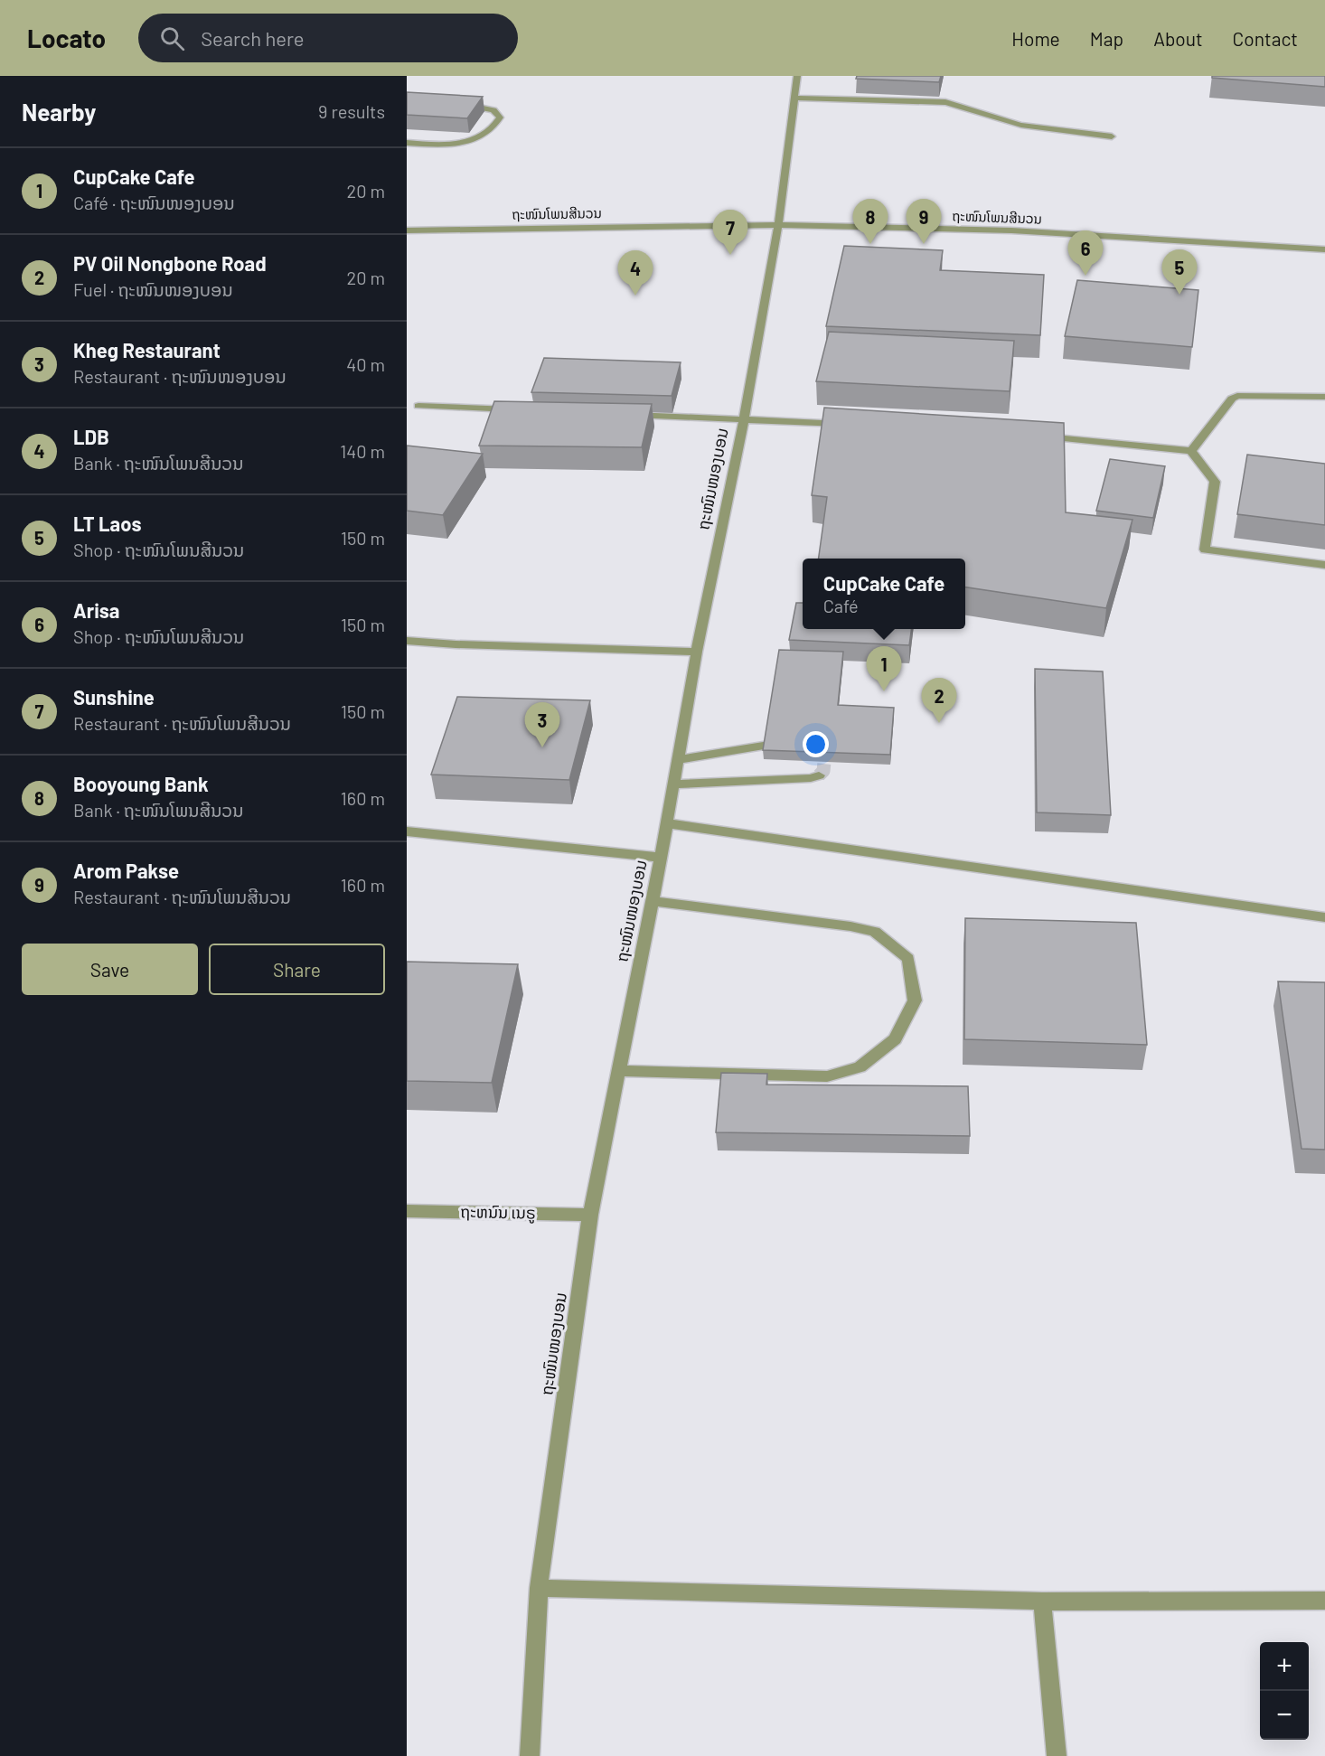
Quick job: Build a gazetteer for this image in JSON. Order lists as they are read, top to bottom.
{
  "streets": {
    "street": ["ຖະໜົນໂພນສີນວນ", "ຖະໜົນໜອງບອນ", "ຖະຫນົນ ເນຣູ"]
  },
  "crossings": [
    ["ຖະໜົນໂພນສີນວນ", "ຖະໜົນໜອງບອນ"],
    ["ຖະໜົນໜອງບອນ", "ຖະຫນົນ ເນຣູ"]
  ],
  "page": {
    "header": "Locato",
    "search": "Search here",
    "nav": [
      "Home",
      "Map",
      "About",
      "Contact"
    ],
    "heading": ["Nearby", "9 results"],
    "list": [
      {
        "mark": "1",
        "name": "CupCake Cafe",
        "note": "Café · ຖະໜົນໜອງບອນ",
        "value": "20 m"
      },
      {
        "mark": "2",
        "name": "PV Oil Nongbone Road",
        "note": "Fuel · ຖະໜົນໜອງບອນ",
        "value": "20 m"
      },
      {
        "mark": "3",
        "name": "Kheg Restaurant",
        "note": "Restaurant · ຖະໜົນໜອງບອນ",
        "value": "40 m"
      },
      {
        "mark": "4",
        "name": "LDB",
        "note": "Bank · ຖະໜົນໂພນສີນວນ",
        "value": "140 m"
      },
      {
        "mark": "5",
        "name": "LT Laos",
        "note": "Shop · ຖະໜົນໂພນສີນວນ",
        "value": "150 m"
      },
      {
        "mark": "6",
        "name": "Arisa",
        "note": "Shop · ຖະໜົນໂພນສີນວນ",
        "value": "150 m"
      },
      {
        "mark": "7",
        "name": "Sunshine",
        "note": "Restaurant · ຖະໜົນໂພນສີນວນ",
        "value": "150 m"
      },
      {
        "mark": "8",
        "name": "Booyoung Bank",
        "note": "Bank · ຖະໜົນໂພນສີນວນ",
        "value": "160 m"
      },
      {
        "mark": "9",
        "name": "Arom Pakse",
        "note": "Restaurant · ຖະໜົນໂພນສີນວນ",
        "value": "160 m"
      }
    ],
    "pins": [
      "8",
      "9",
      "7",
      "6",
      "5",
      "4",
      "1",
      "2",
      "3"
    ],
    "popup": ["CupCake Cafe", "Café"],
    "buttons": ["Save", "Share"],
    "map_buttons": ["+", "−"]
  }
}
